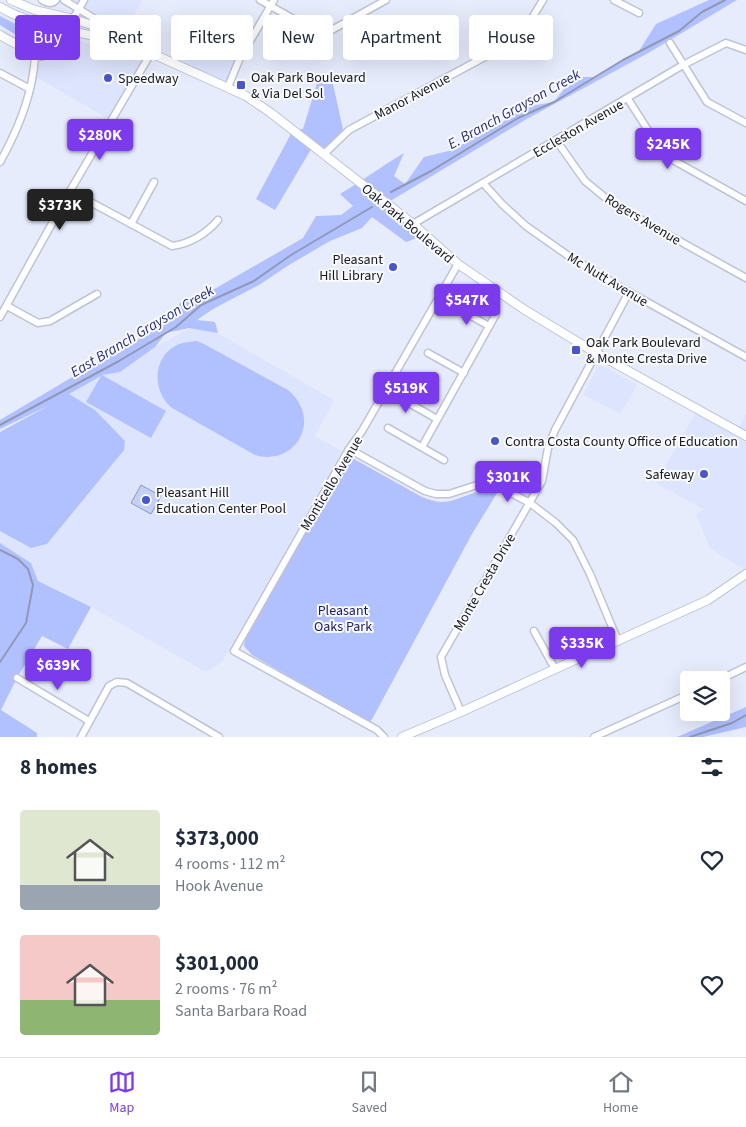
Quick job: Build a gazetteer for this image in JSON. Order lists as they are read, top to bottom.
{
  "streets": {
    "street": [
      "Manor Avenue",
      "Eccleston Avenue",
      "Rogers Avenue",
      "Oak Park Boulevard",
      "Mc Nutt Avenue",
      "Monticello Avenue",
      "Monte Cresta Drive"
    ]
  },
  "crossings": [
    ["Manor Avenue", "Oak Park Boulevard"],
    ["Eccleston Avenue", "Rogers Avenue"],
    ["Eccleston Avenue", "Oak Park Boulevard"],
    ["Eccleston Avenue", "Mc Nutt Avenue"],
    ["Oak Park Boulevard", "Monticello Avenue"],
    ["Oak Park Boulevard", "Monte Cresta Drive"],
    ["Mc Nutt Avenue", "Monte Cresta Drive"]
  ],
  "water": ["E. Branch Grayson Creek", "East Branch Grayson Creek"],
  "parks": ["Pleasant Oaks Park"],
  "places": {
    "other": [
      "Speedway",
      "Pleasant Hill Library",
      "Contra Costa County Office of Education",
      "Safeway",
      "Pleasant Hill Education Center Pool"
    ],
    "transit": ["Oak Park Boulevard & Via Del Sol", "Oak Park Boulevard & Monte Cresta Drive"]
  },
  "page": {
    "chip": [
      "Buy",
      "Rent",
      "Filters",
      "New",
      "Apartment",
      "House"
    ],
    "price": [
      "$280K",
      "$245K",
      "$373K",
      "$547K",
      "$519K",
      "$301K",
      "$335K",
      "$639K"
    ],
    "heading": "8 homes",
    "list": [
      {
        "name": "$373,000",
        "note": "4 rooms · 112 m² · Hook Avenue"
      },
      {
        "name": "$301,000",
        "note": "2 rooms · 76 m² · Santa Barbara Road"
      }
    ],
    "tabs": ["Map", "Saved", "Home"]
  }
}
